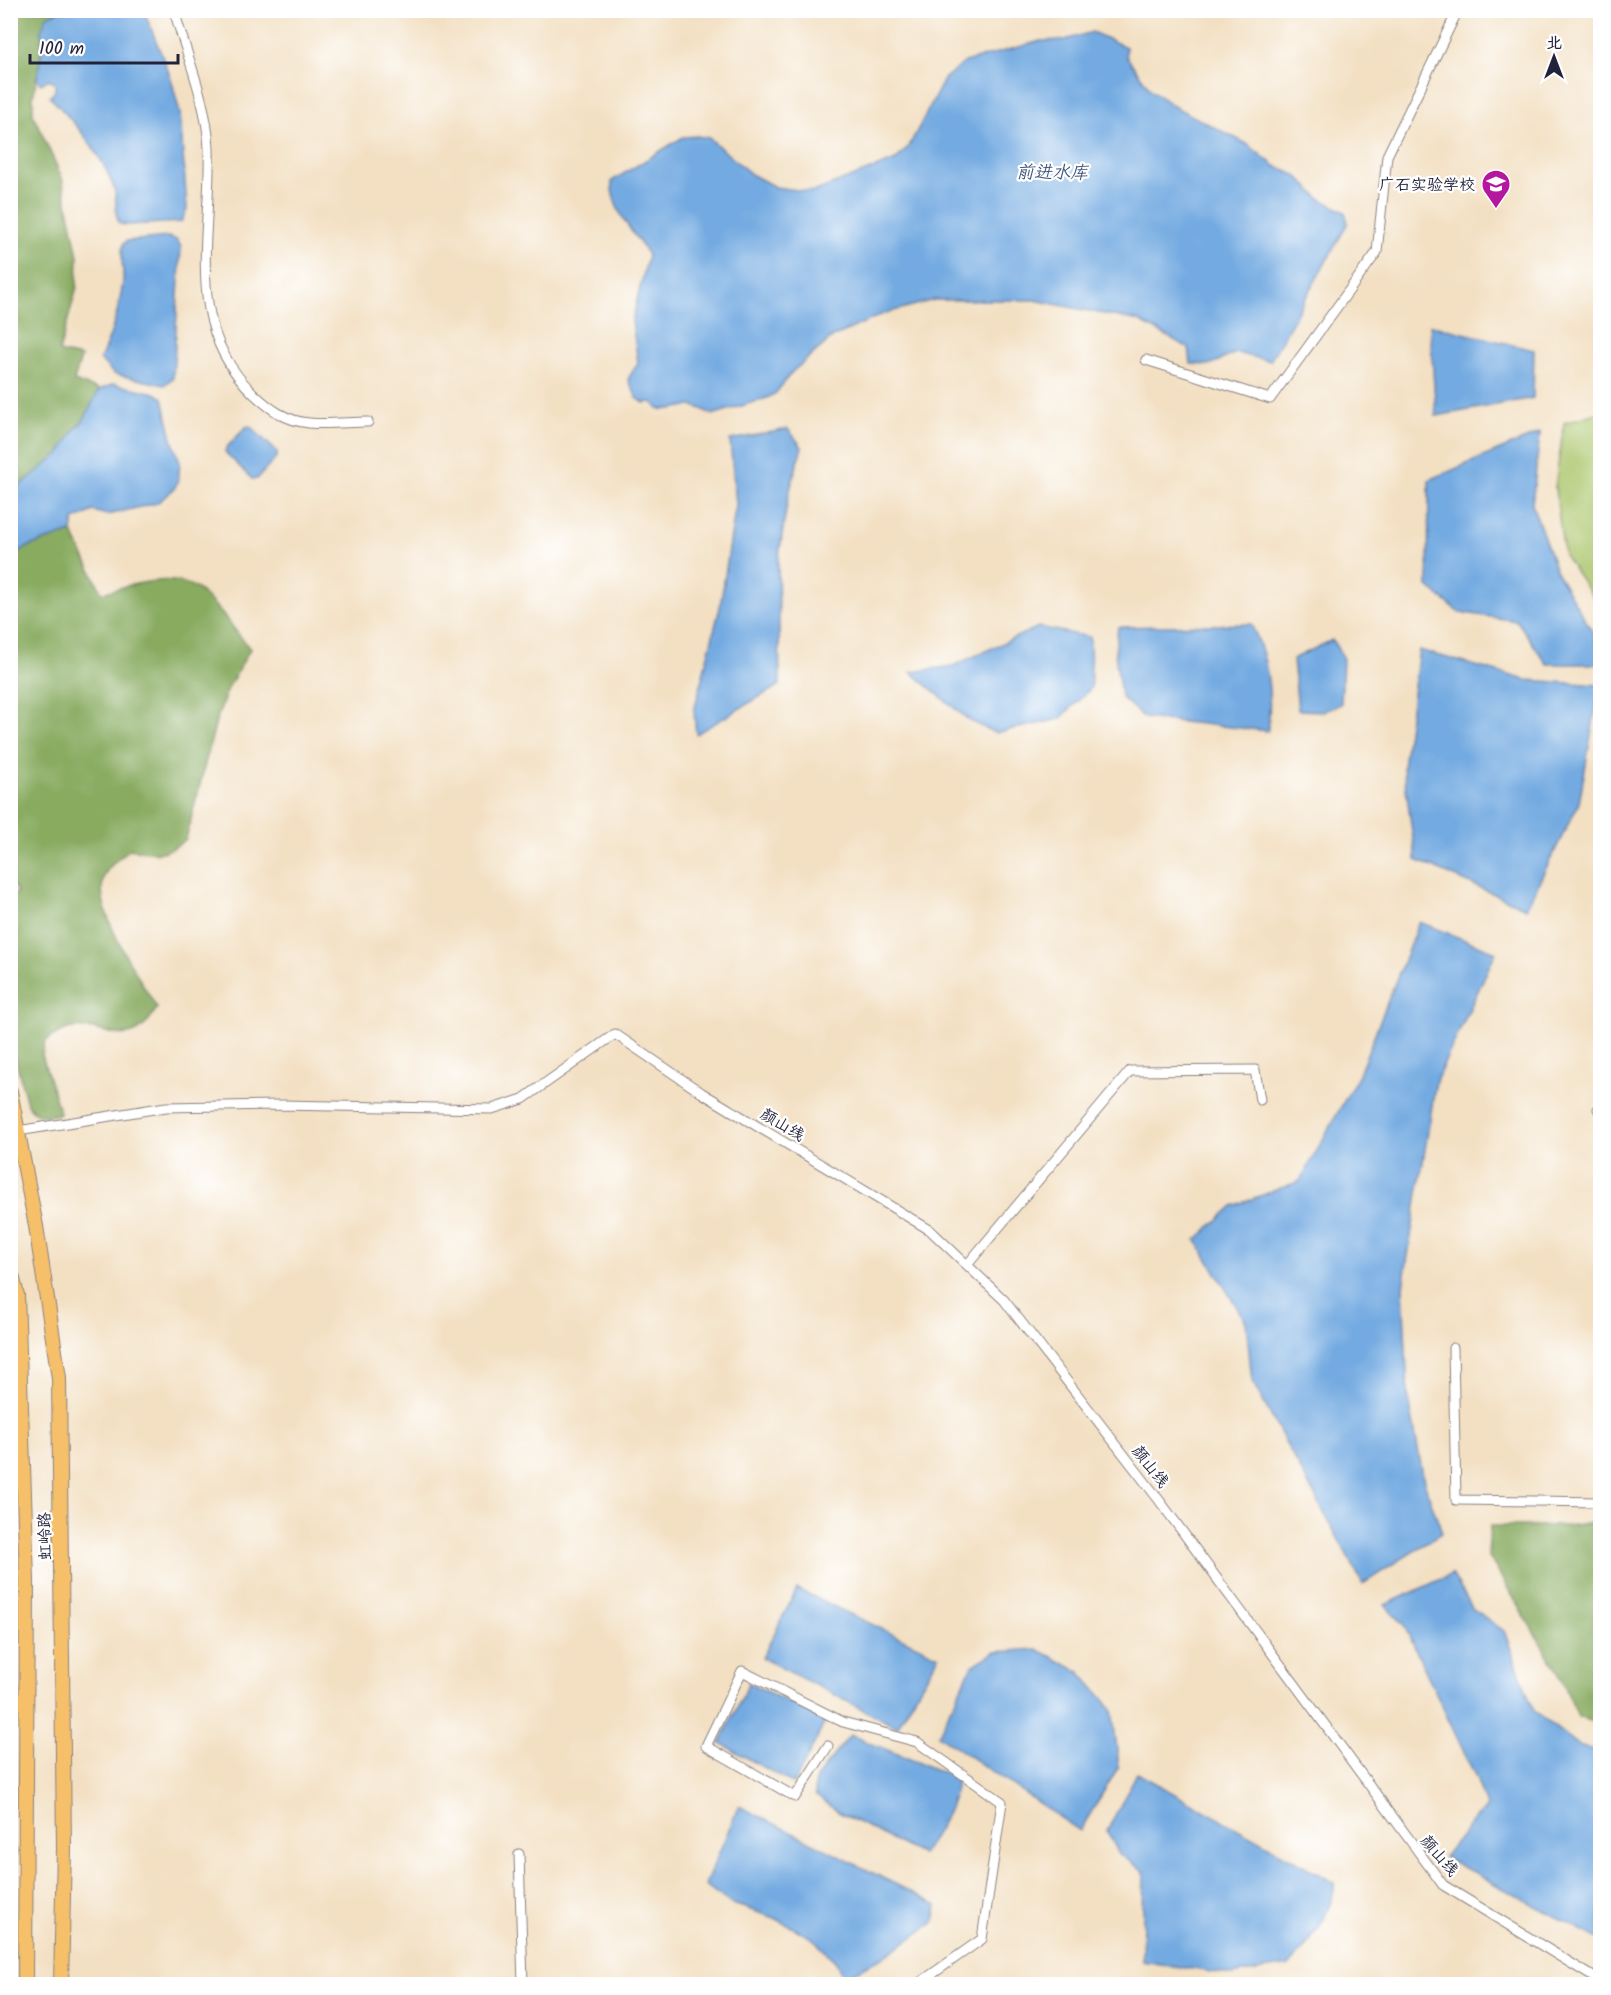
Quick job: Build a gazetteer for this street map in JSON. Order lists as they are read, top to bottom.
{
  "streets": {
    "main road": ["虹岭路"],
    "street": ["颜山线"]
  },
  "crossings": [
    ["颜山线", "虹岭路"]
  ],
  "water": ["前进水库"],
  "places": {
    "school or university": ["广石实验学校"]
  },
  "scale_bar": "100 m",
  "north": "top"
}
